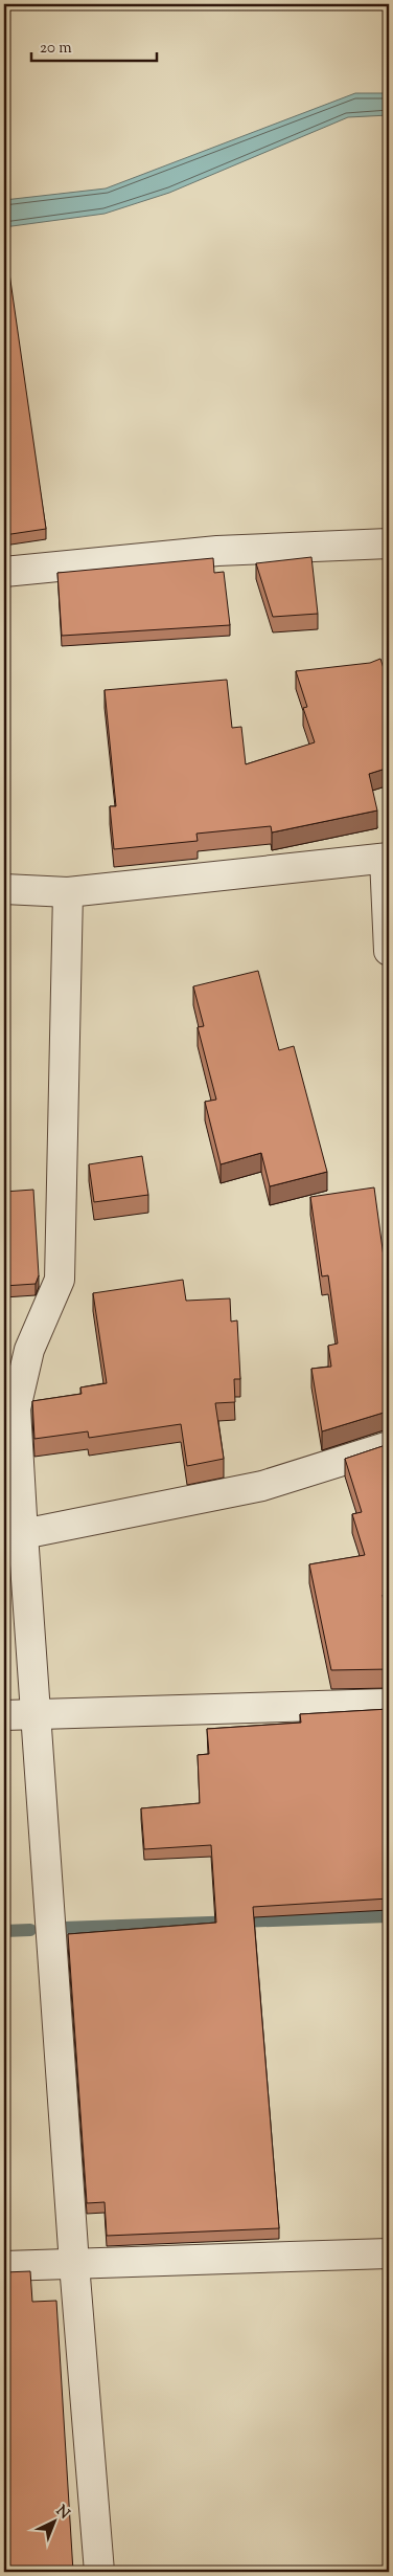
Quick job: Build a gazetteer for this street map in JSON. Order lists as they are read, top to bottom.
{
  "scale_bar": "20 m",
  "north": "top right"
}
